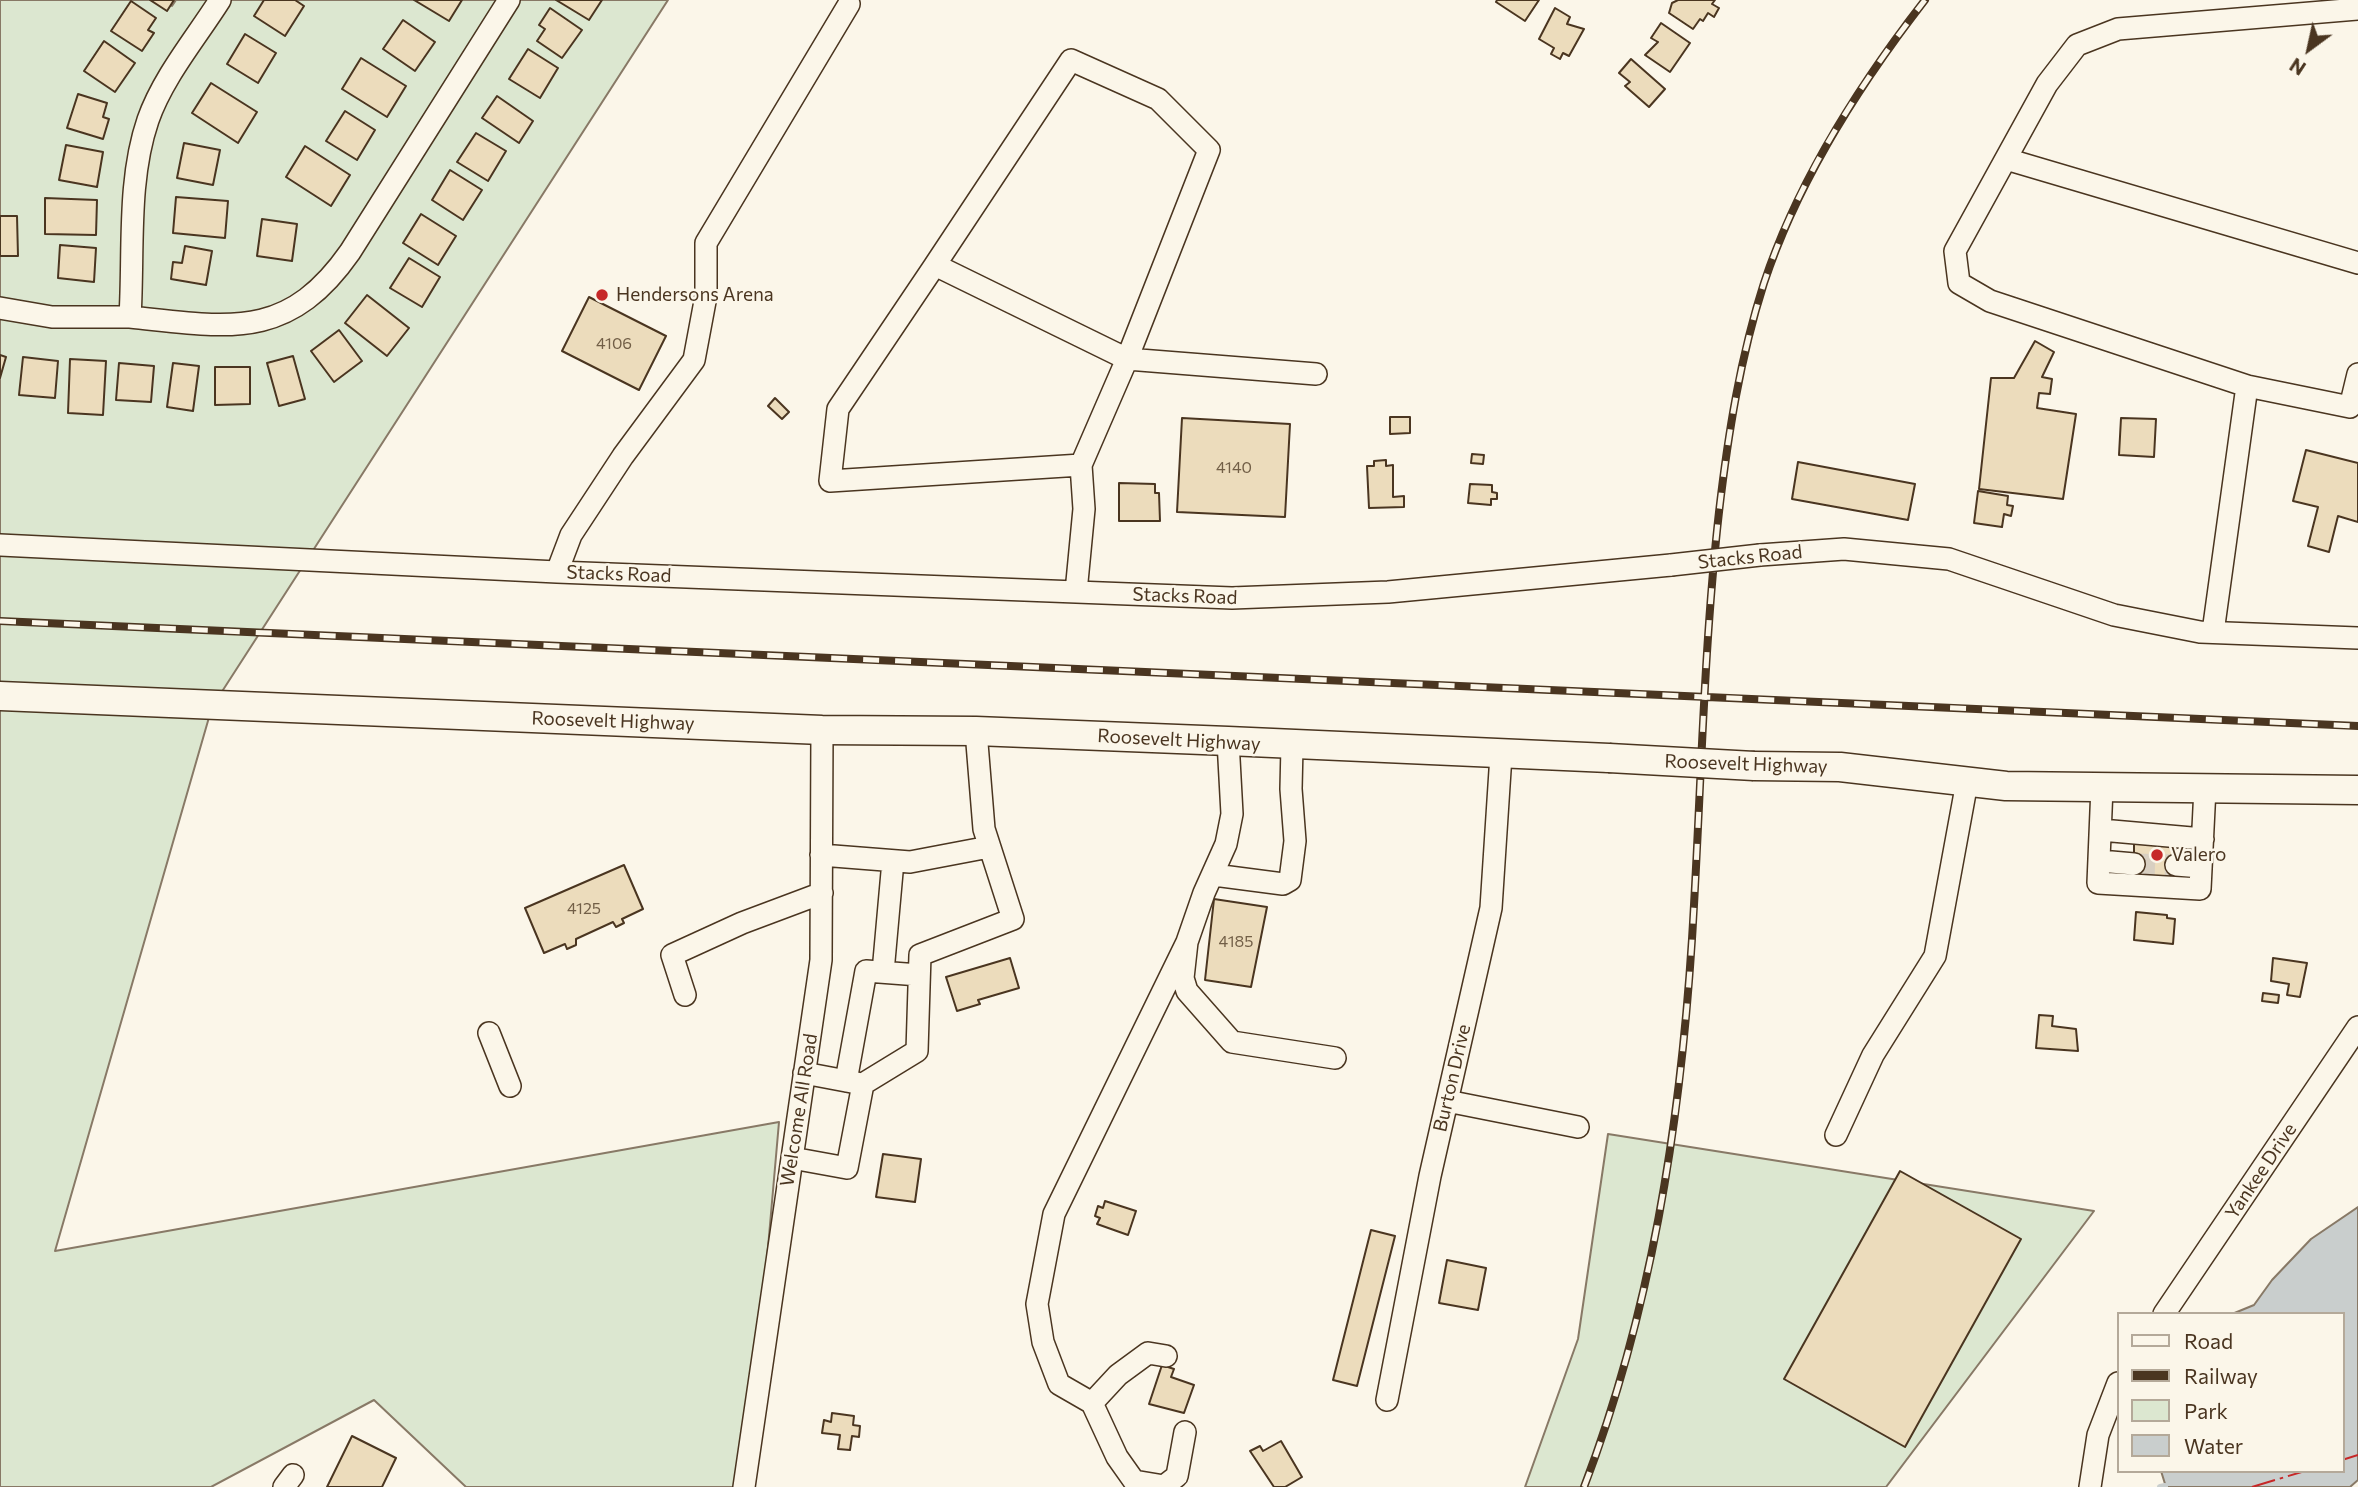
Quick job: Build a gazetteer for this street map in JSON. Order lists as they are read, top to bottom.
{
  "streets": {
    "main road": ["Roosevelt Highway"],
    "street": [
      "Stacks Road",
      "Burton Drive",
      "Welcome All Road",
      "Yankee Drive"
    ]
  },
  "crossings": [
    ["Roosevelt Highway", "Burton Drive"],
    ["Roosevelt Highway", "Welcome All Road"]
  ],
  "places": ["Hendersons Arena", "Valero"],
  "house_numbers": [
    "4106",
    "4140",
    "4125",
    "4185"
  ],
  "legend": [
    "Road",
    "Railway",
    "Park",
    "Water"
  ],
  "north": "bottom left"
}
